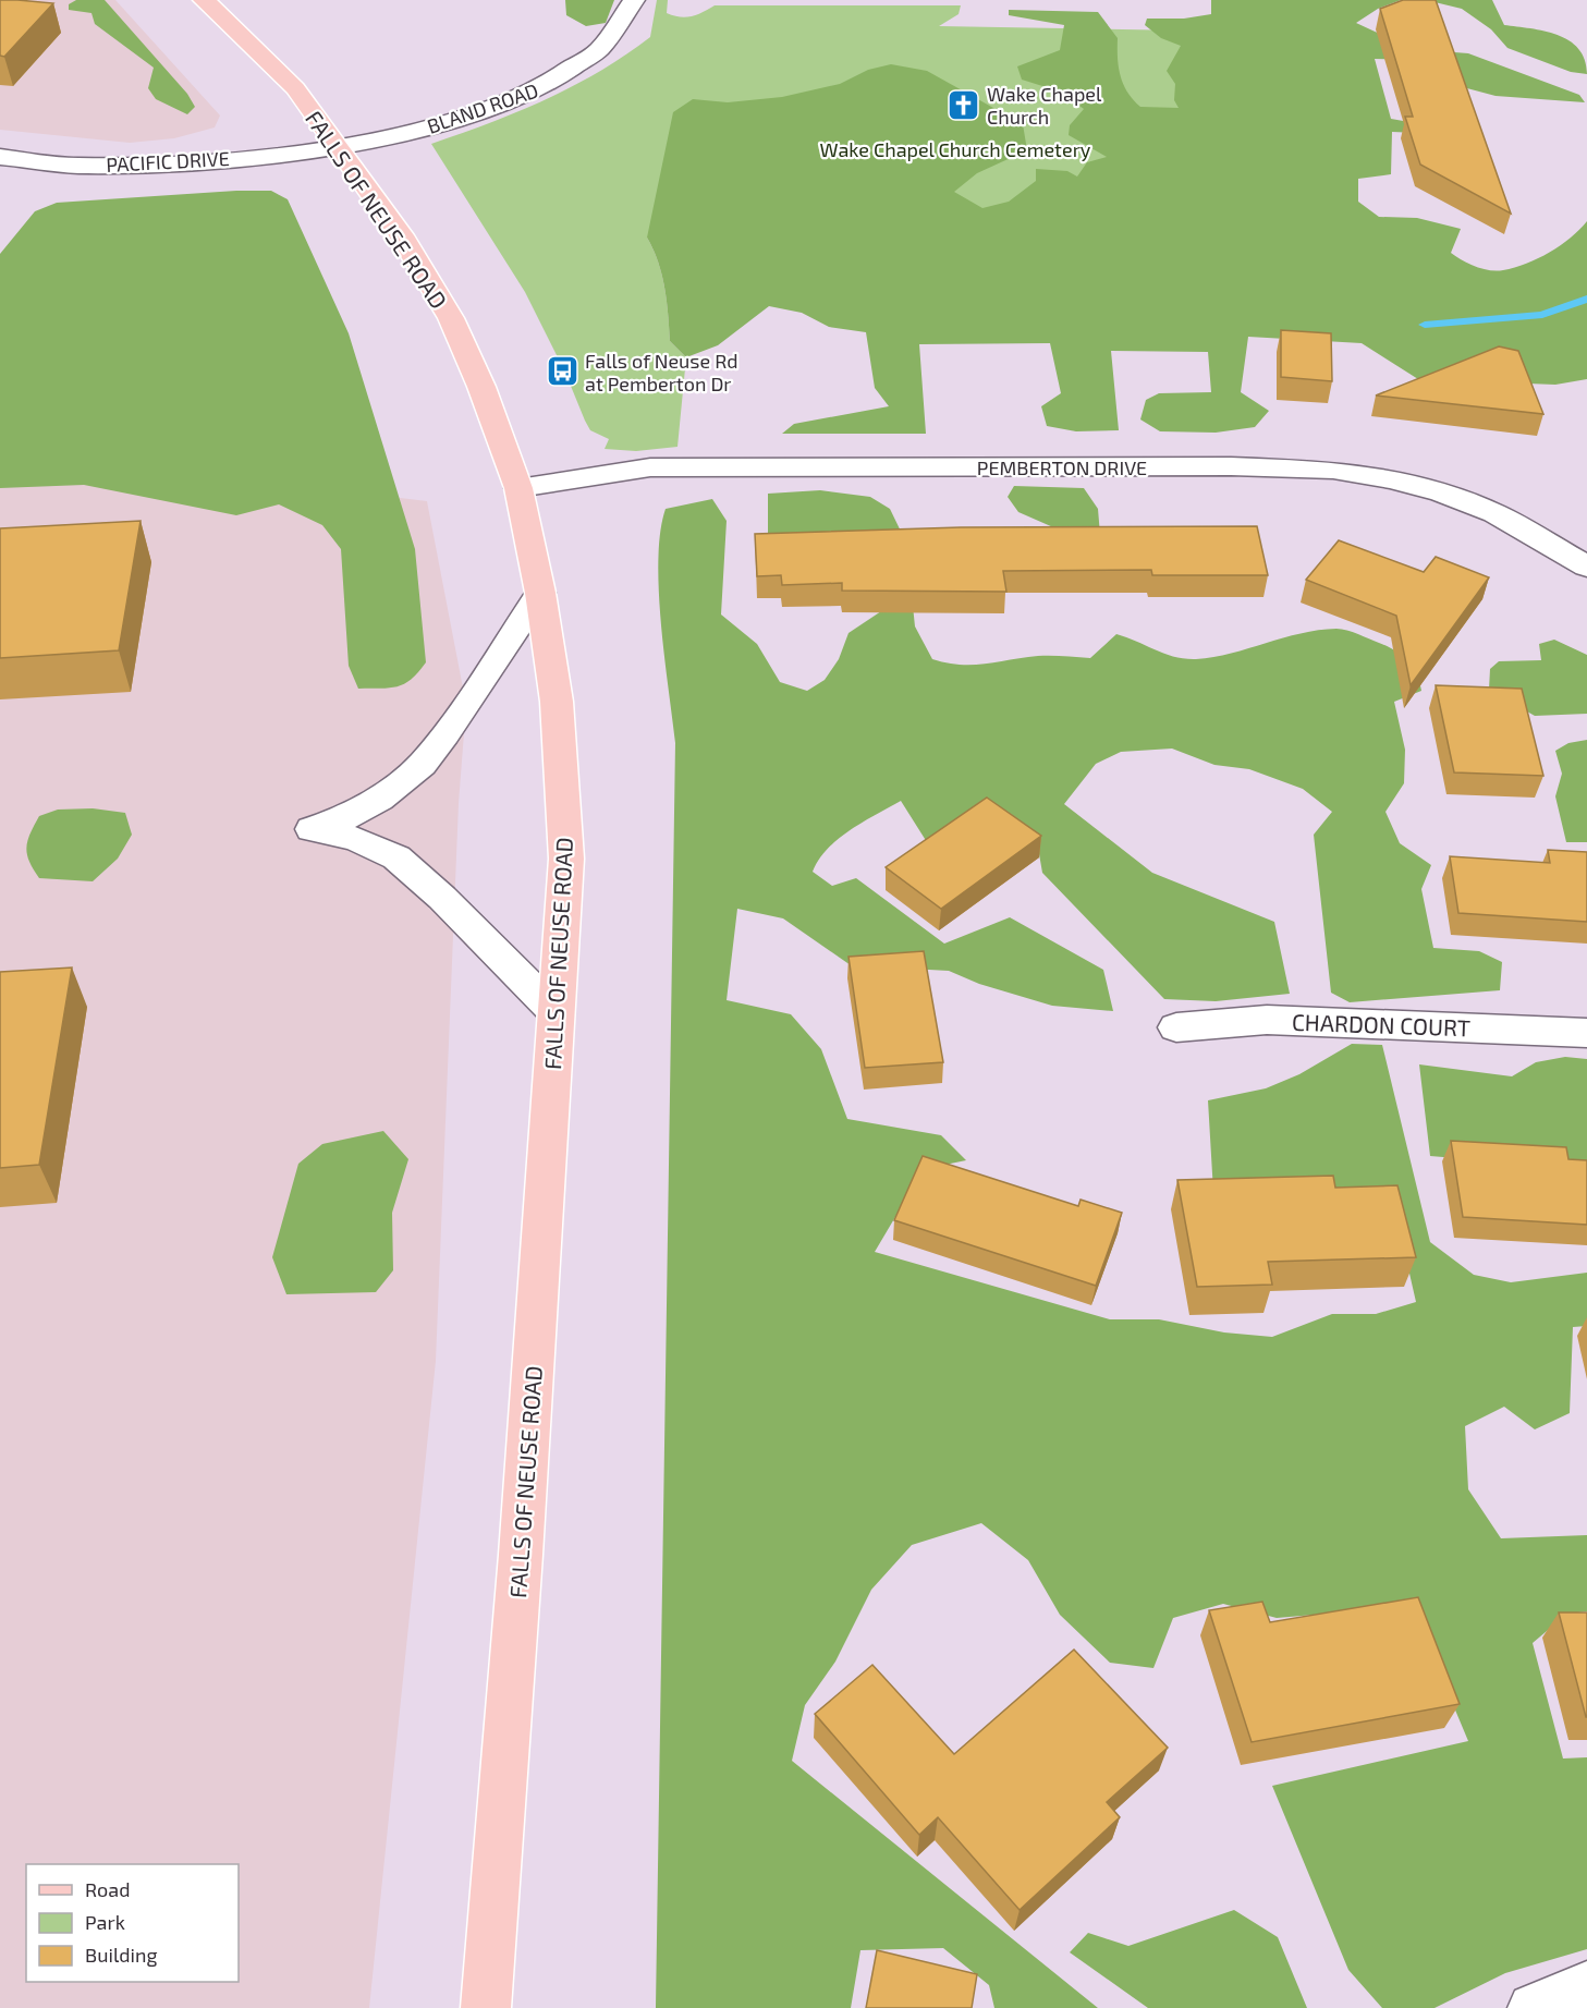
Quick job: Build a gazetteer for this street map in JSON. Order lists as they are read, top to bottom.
{
  "streets": {
    "main road": ["FALLS OF NEUSE ROAD"],
    "street": [
      "BLAND ROAD",
      "PACIFIC DRIVE",
      "PEMBERTON DRIVE",
      "CHARDON COURT"
    ]
  },
  "crossings": [
    ["BLAND ROAD", "PACIFIC DRIVE"],
    ["BLAND ROAD", "FALLS OF NEUSE ROAD"],
    ["PACIFIC DRIVE", "FALLS OF NEUSE ROAD"],
    ["FALLS OF NEUSE ROAD", "PEMBERTON DRIVE"]
  ],
  "parks": ["Wake Chapel Church Cemetery"],
  "places": {
    "church": ["Wake Chapel Church"],
    "bus stop": ["Falls of Neuse Rd at Pemberton Dr"]
  },
  "legend": ["Road", "Park", "Building"]
}
